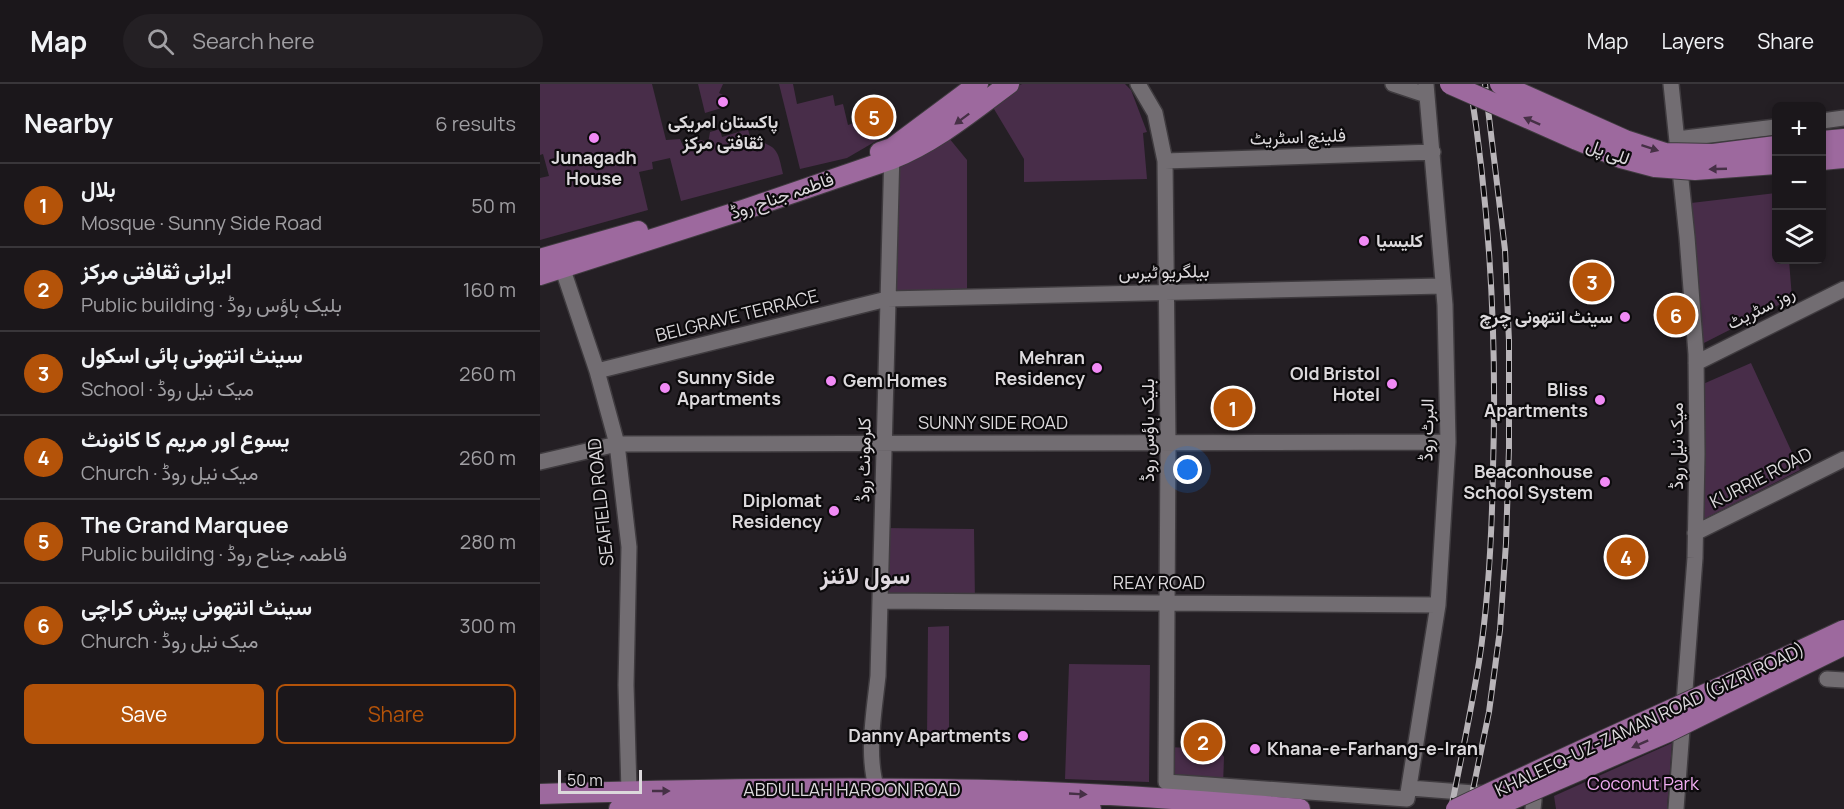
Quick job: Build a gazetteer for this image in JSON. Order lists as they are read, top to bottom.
{
  "streets": {
    "main road": [
      "للی پل",
      "فاطمہ جناح روڈ",
      "KHALEEQ-UZ-ZAMAN ROAD (GIZRI ROAD)",
      "ABDULLAH HAROON ROAD"
    ],
    "street": [
      "فلینچ اسٹریٹ",
      "بیلگریو ٹیرس",
      "روز سٹریٹ",
      "BELGRAVE TERRACE",
      "SUNNY SIDE ROAD",
      "بلیک ہاؤس روڈ",
      "البرٹ روڈ",
      "میک نیل روڈ",
      "کلرمونٹ روڈ",
      "KURRIE ROAD",
      "SEAFIELD ROAD",
      "REAY ROAD"
    ]
  },
  "crossings": [
    ["فلینچ اسٹریٹ", "بلیک ہاؤس روڈ"],
    ["فلینچ اسٹریٹ", "البرٹ روڈ"],
    ["فاطمہ جناح روڈ", "کلرمونٹ روڈ"],
    ["فاطمہ جناح روڈ", "SEAFIELD ROAD"],
    ["بیلگریو ٹیرس", "BELGRAVE TERRACE"],
    ["بیلگریو ٹیرس", "بلیک ہاؤس روڈ"],
    ["بیلگریو ٹیرس", "البرٹ روڈ"],
    ["بیلگریو ٹیرس", "کلرمونٹ روڈ"],
    ["روز سٹریٹ", "میک نیل روڈ"],
    ["BELGRAVE TERRACE", "کلرمونٹ روڈ"],
    ["BELGRAVE TERRACE", "SEAFIELD ROAD"],
    ["SUNNY SIDE ROAD", "بلیک ہاؤس روڈ"],
    ["SUNNY SIDE ROAD", "البرٹ روڈ"],
    ["SUNNY SIDE ROAD", "کلرمونٹ روڈ"],
    ["SUNNY SIDE ROAD", "SEAFIELD ROAD"],
    ["بلیک ہاؤس روڈ", "REAY ROAD"],
    ["بلیک ہاؤس روڈ", "ABDULLAH HAROON ROAD"],
    ["البرٹ روڈ", "REAY ROAD"],
    ["میک نیل روڈ", "KURRIE ROAD"],
    ["کلرمونٹ روڈ", "REAY ROAD"],
    ["کلرمونٹ روڈ", "ABDULLAH HAROON ROAD"],
    ["SEAFIELD ROAD", "ABDULLAH HAROON ROAD"]
  ],
  "districts": ["سول لائنز"],
  "parks": ["Coconut Park"],
  "places": [
    "پاکستان امریکی ثقافتی مرکز",
    "Junagadh House",
    "کلیسیا",
    "سینٹ انتھونی چرچ",
    "Mehran Residency",
    "Gem Homes",
    "Old Bristol Hotel",
    "Sunny Side Apartments",
    "Bliss Apartments",
    "Beaconhouse School System",
    "Diplomat Residency",
    "Danny Apartments",
    "Khana-e-Farhang-e-Iran"
  ],
  "scale_bar": "50 m",
  "page": {
    "header": "Map",
    "search": "Search here",
    "nav": ["Map", "Layers", "Share"],
    "heading": ["Nearby", "6 results"],
    "pins": [
      "5",
      "3",
      "6",
      "1",
      "4",
      "2"
    ],
    "map_buttons": ["+", "−"],
    "list": [
      {
        "mark": "1",
        "name": "بلال",
        "note": "Mosque · Sunny Side Road",
        "value": "50 m"
      },
      {
        "mark": "2",
        "name": "ایرانی ثقافتی مرکز",
        "note": "Public building · بلیک ہاؤس روڈ",
        "value": "160 m"
      },
      {
        "mark": "3",
        "name": "سینٹ انتھونی ہائی اسکول",
        "note": "School · میک نیل روڈ",
        "value": "260 m"
      },
      {
        "mark": "4",
        "name": "یسوع اور مریم کا کانونٹ",
        "note": "Church · میک نیل روڈ",
        "value": "260 m"
      },
      {
        "mark": "5",
        "name": "The Grand Marquee",
        "note": "Public building · فاطمہ جناح روڈ",
        "value": "280 m"
      },
      {
        "mark": "6",
        "name": "سینٹ انتھونی پیرش کراچی",
        "note": "Church · میک نیل روڈ",
        "value": "300 m"
      }
    ],
    "buttons": ["Save", "Share"],
    "scale": "50 m"
  }
}
